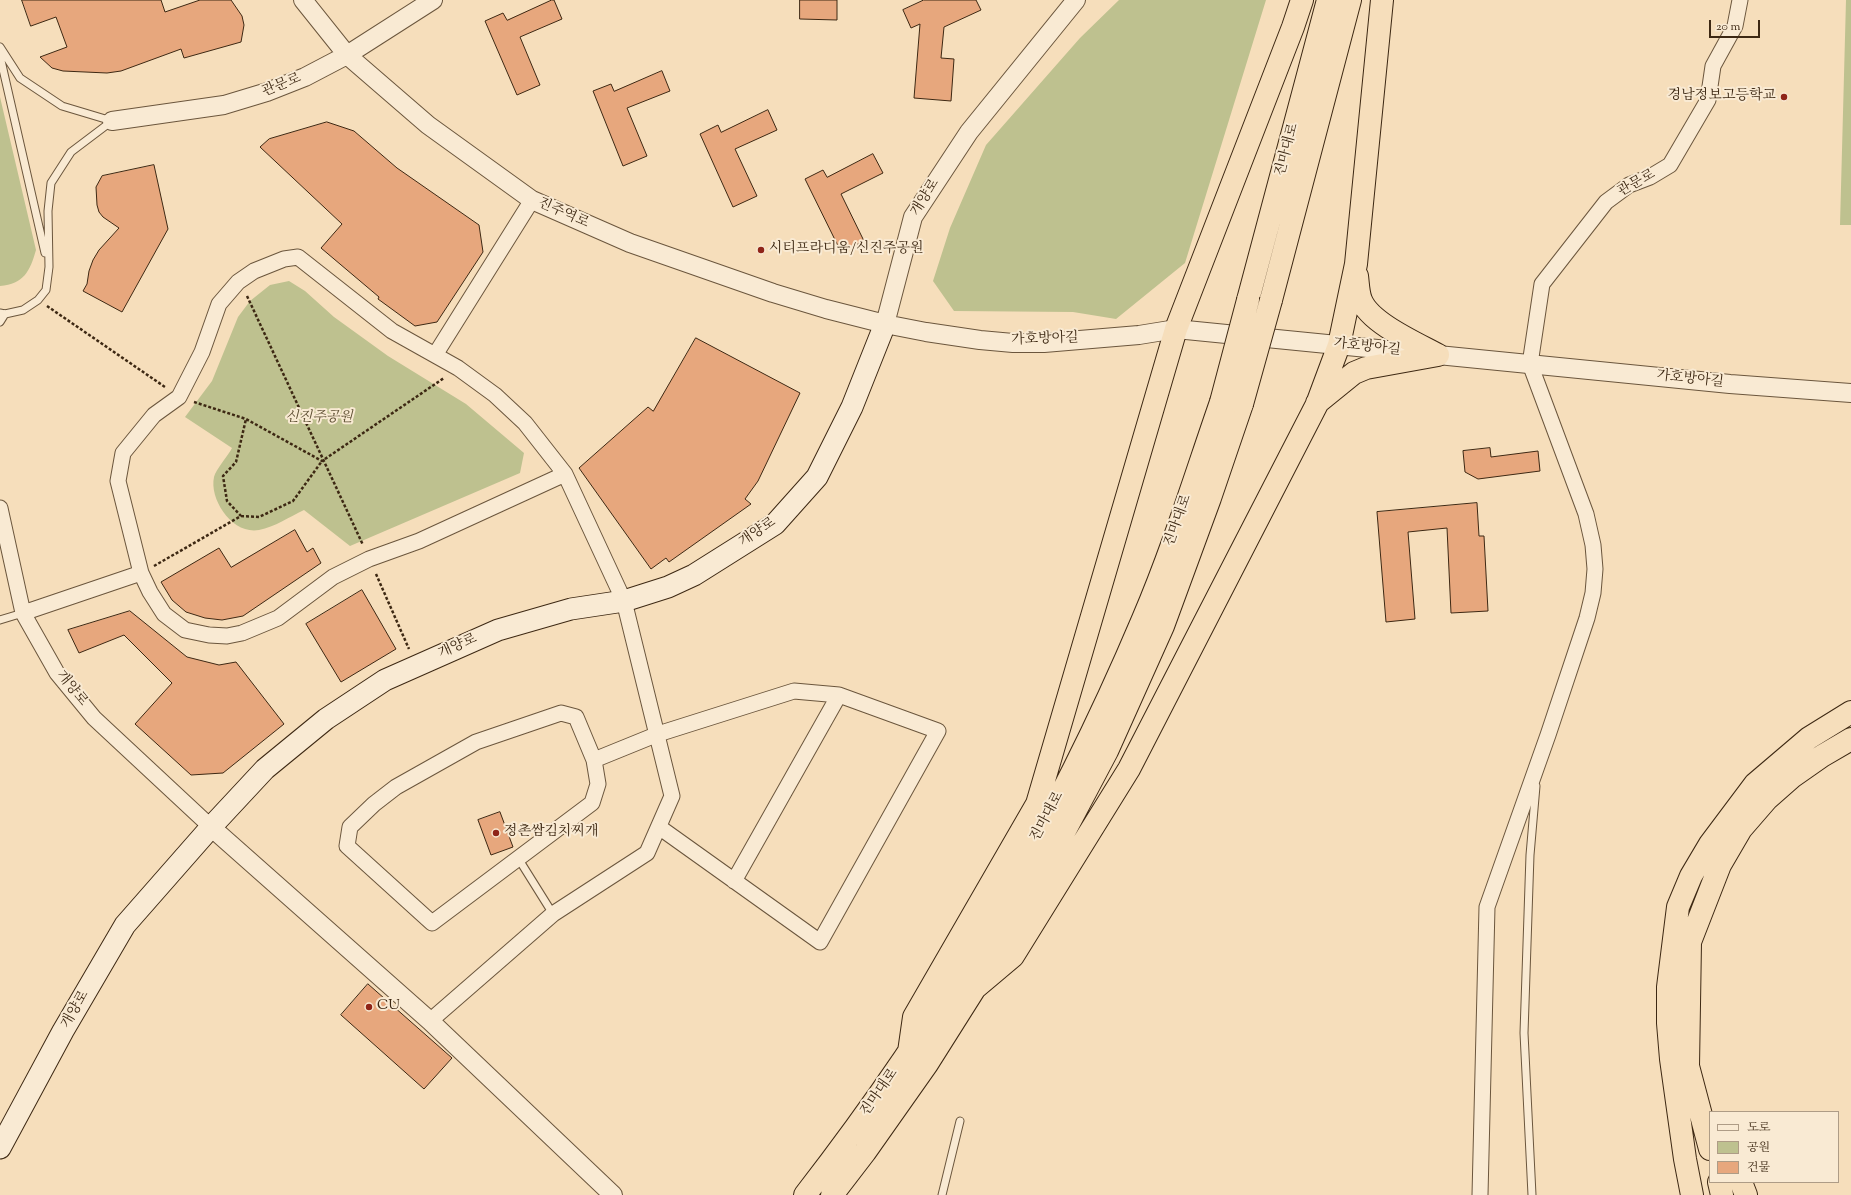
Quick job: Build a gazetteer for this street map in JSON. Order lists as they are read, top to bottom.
{
  "streets": {
    "highway": ["진마대로"],
    "main road": ["개양로"],
    "street": ["관문로", "진주역로", "가호방아길"]
  },
  "crossings": [
    ["관문로", "진주역로"],
    ["관문로", "가호방아길"],
    ["개양로", "진주역로"],
    ["개양로", "가호방아길"],
    ["진주역로", "가호방아길"]
  ],
  "parks": ["신진주공원"],
  "places": [
    "경남정보고등학교",
    "시티프라디움/신진주공원",
    "정촌쌈김치찌개",
    "CU"
  ],
  "legend": ["도로", "공원", "건물"],
  "scale_bar": "20 m"
}
